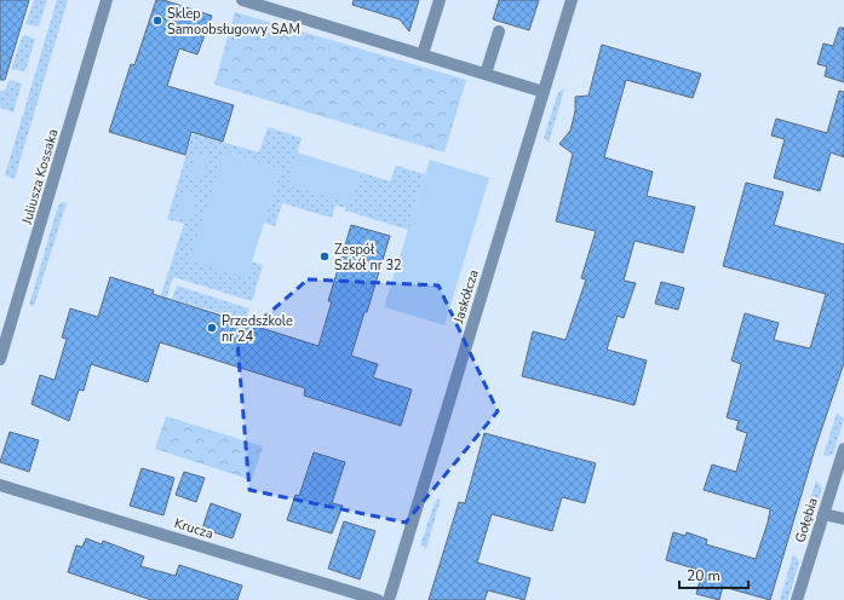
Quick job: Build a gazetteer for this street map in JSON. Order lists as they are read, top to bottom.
{
  "streets": {
    "street": [
      "Juliusza Kossaka",
      "Jaskółcza",
      "Gołębia",
      "Krucza"
    ]
  },
  "places": ["Sklep Samoobsługowy SAM", "Zespół Szkół nr 32", "Przedszkole nr 24"],
  "scale_bar": "20 m"
}
